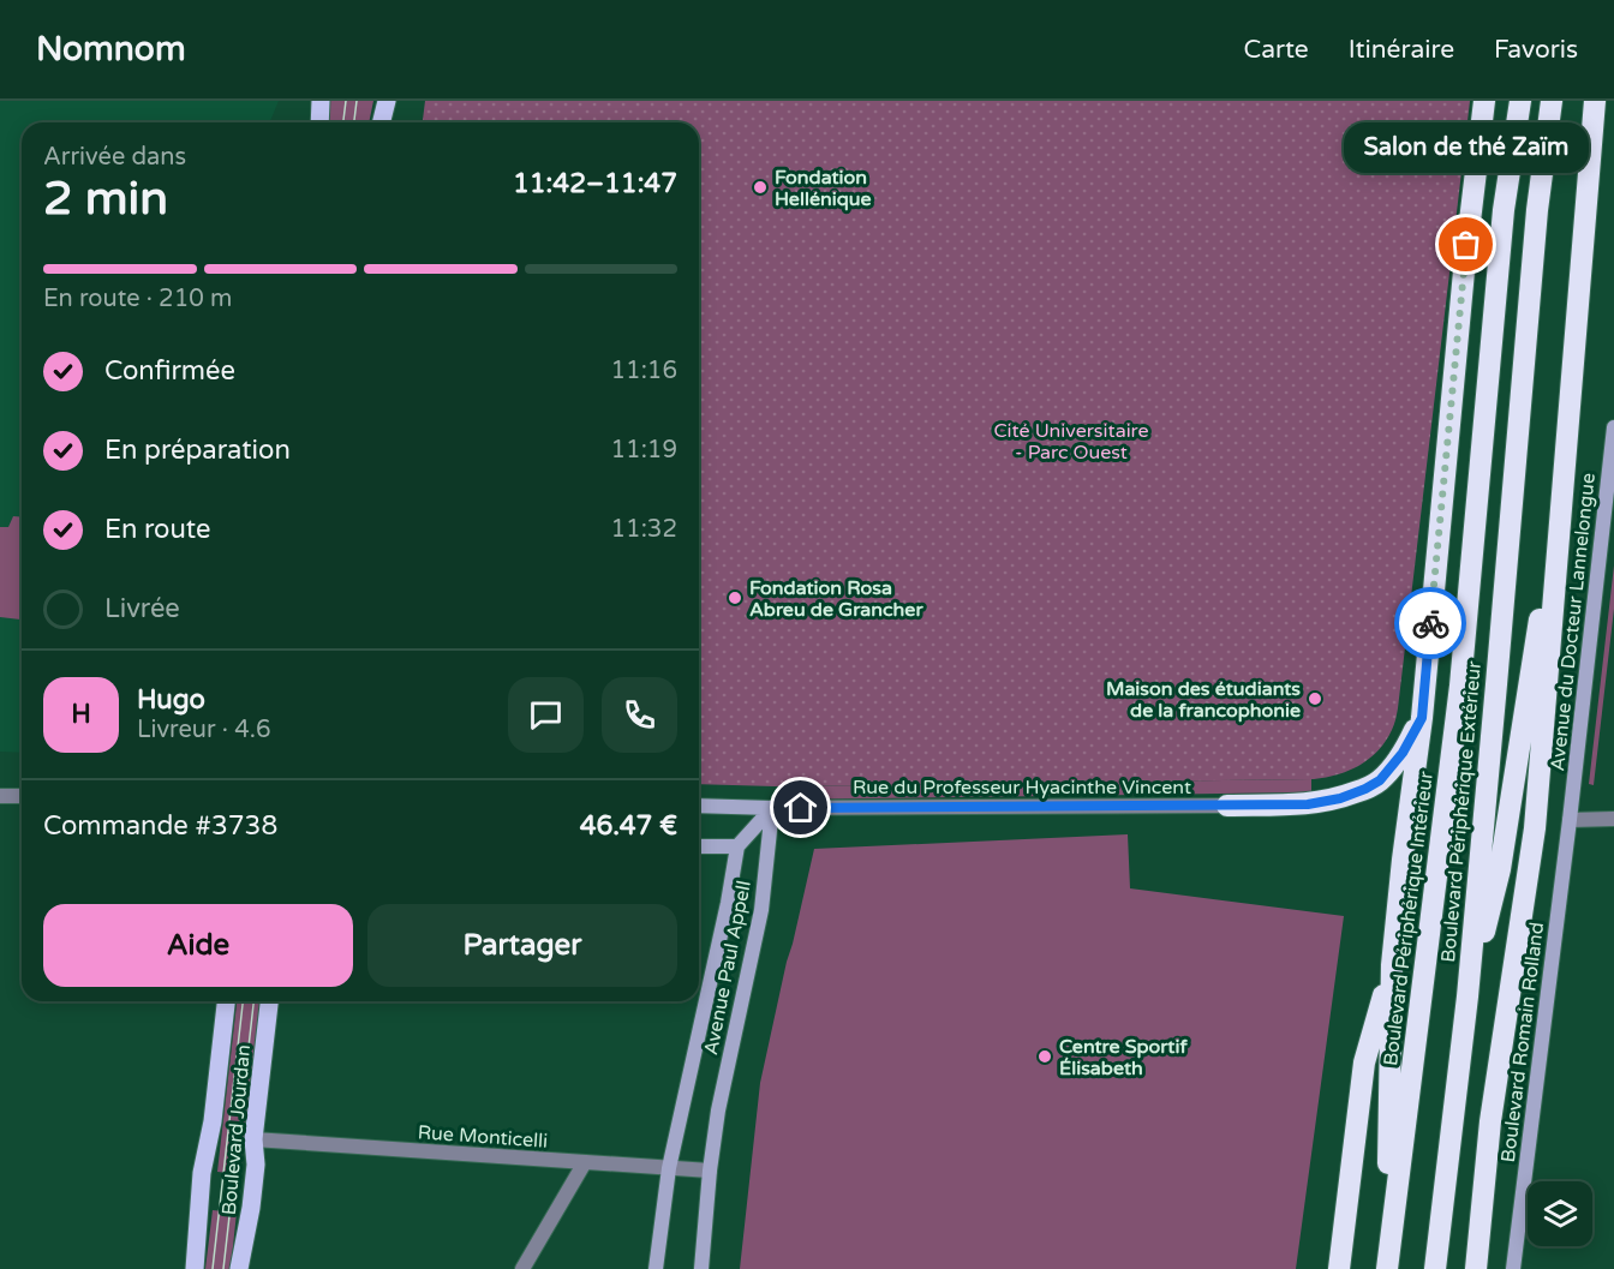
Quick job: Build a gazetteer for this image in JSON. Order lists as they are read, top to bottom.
{
  "streets": {
    "highway": ["Boulevard Périphérique Extérieur", "Boulevard Périphérique Intérieur"],
    "main road": ["Boulevard Jourdan"],
    "street": [
      "Avenue du Docteur Lannelongue",
      "Rue du Professeur Hyacinthe Vincent",
      "Avenue Paul Appell",
      "Boulevard Romain Rolland",
      "Rue Monticelli"
    ]
  },
  "crossings": [
    ["Avenue du Docteur Lannelongue", "Boulevard Romain Rolland"],
    ["Rue du Professeur Hyacinthe Vincent", "Avenue Paul Appell"],
    ["Avenue Paul Appell", "Rue Monticelli"],
    ["Boulevard Jourdan", "Rue Monticelli"]
  ],
  "parks": ["Cité Universitaire - Parc Ouest"],
  "places": [
    "Fondation Hellénique",
    "Salon de thé Zaïm",
    "Fondation Rosa Abreu de Grancher",
    "Maison des étudiants de la francophonie",
    "Centre Sportif Élisabeth"
  ],
  "page": {
    "header": "Nomnom",
    "nav": ["Carte", "Itinéraire", "Favoris"],
    "bubble": "Salon de thé Zaïm",
    "heading": ["2 min", "Arrivée dans", "11:42–11:47"],
    "panel": [
      "Hugo",
      "Livreur · 4.6",
      "Commande #3738",
      "46.47 €"
    ],
    "bar": "En route · 210 m",
    "list": [
      ["Confirmée", "11:16"],
      ["En préparation", "11:19"],
      ["En route", "11:32"],
      "Livrée"
    ],
    "round": "H",
    "buttons": ["Aide", "Partager"]
  }
}
